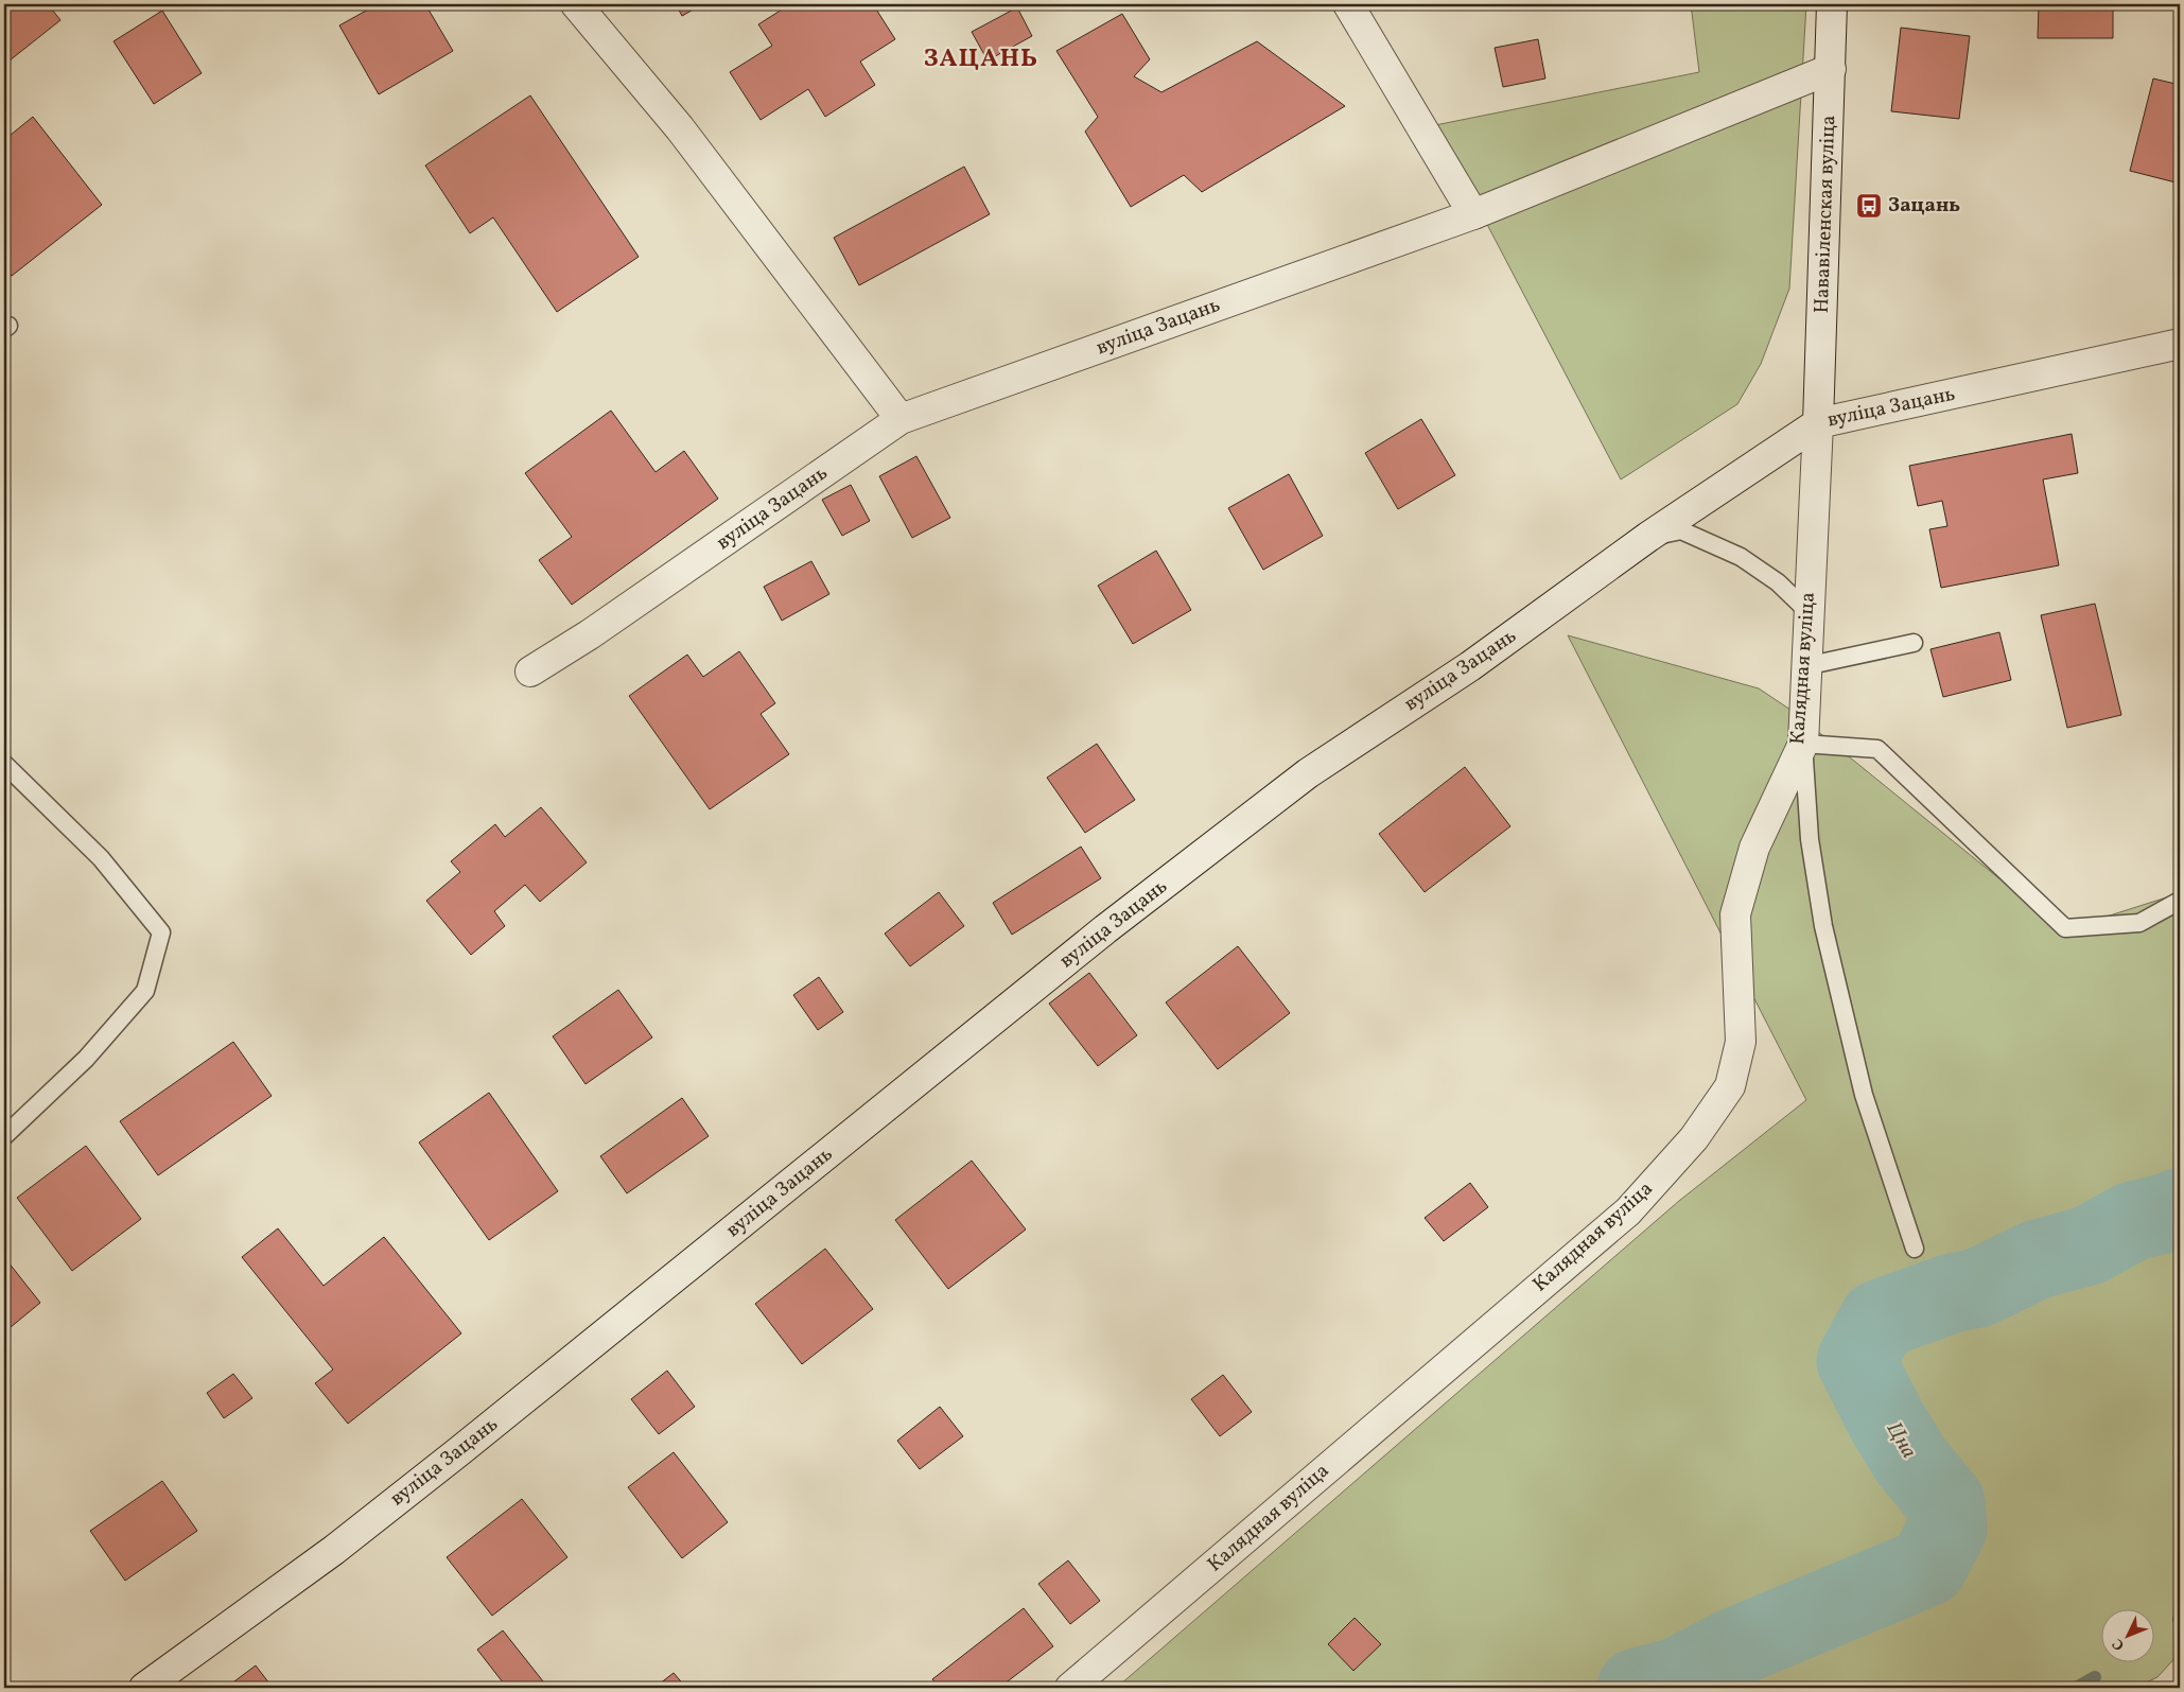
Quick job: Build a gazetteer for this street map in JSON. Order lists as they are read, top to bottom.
{
  "streets": {
    "street": ["Нававіленская вуліца", "вуліца Зацань", "Калядная вуліца"]
  },
  "crossings": [
    ["Нававіленская вуліца", "вуліца Зацань"],
    ["Нававіленская вуліца", "Калядная вуліца"],
    ["вуліца Зацань", "Калядная вуліца"]
  ],
  "districts": ["ЗАЦАНЬ"],
  "water": ["Цна"],
  "places": {
    "bus stop": ["Зацань"]
  },
  "north": "bottom left"
}
